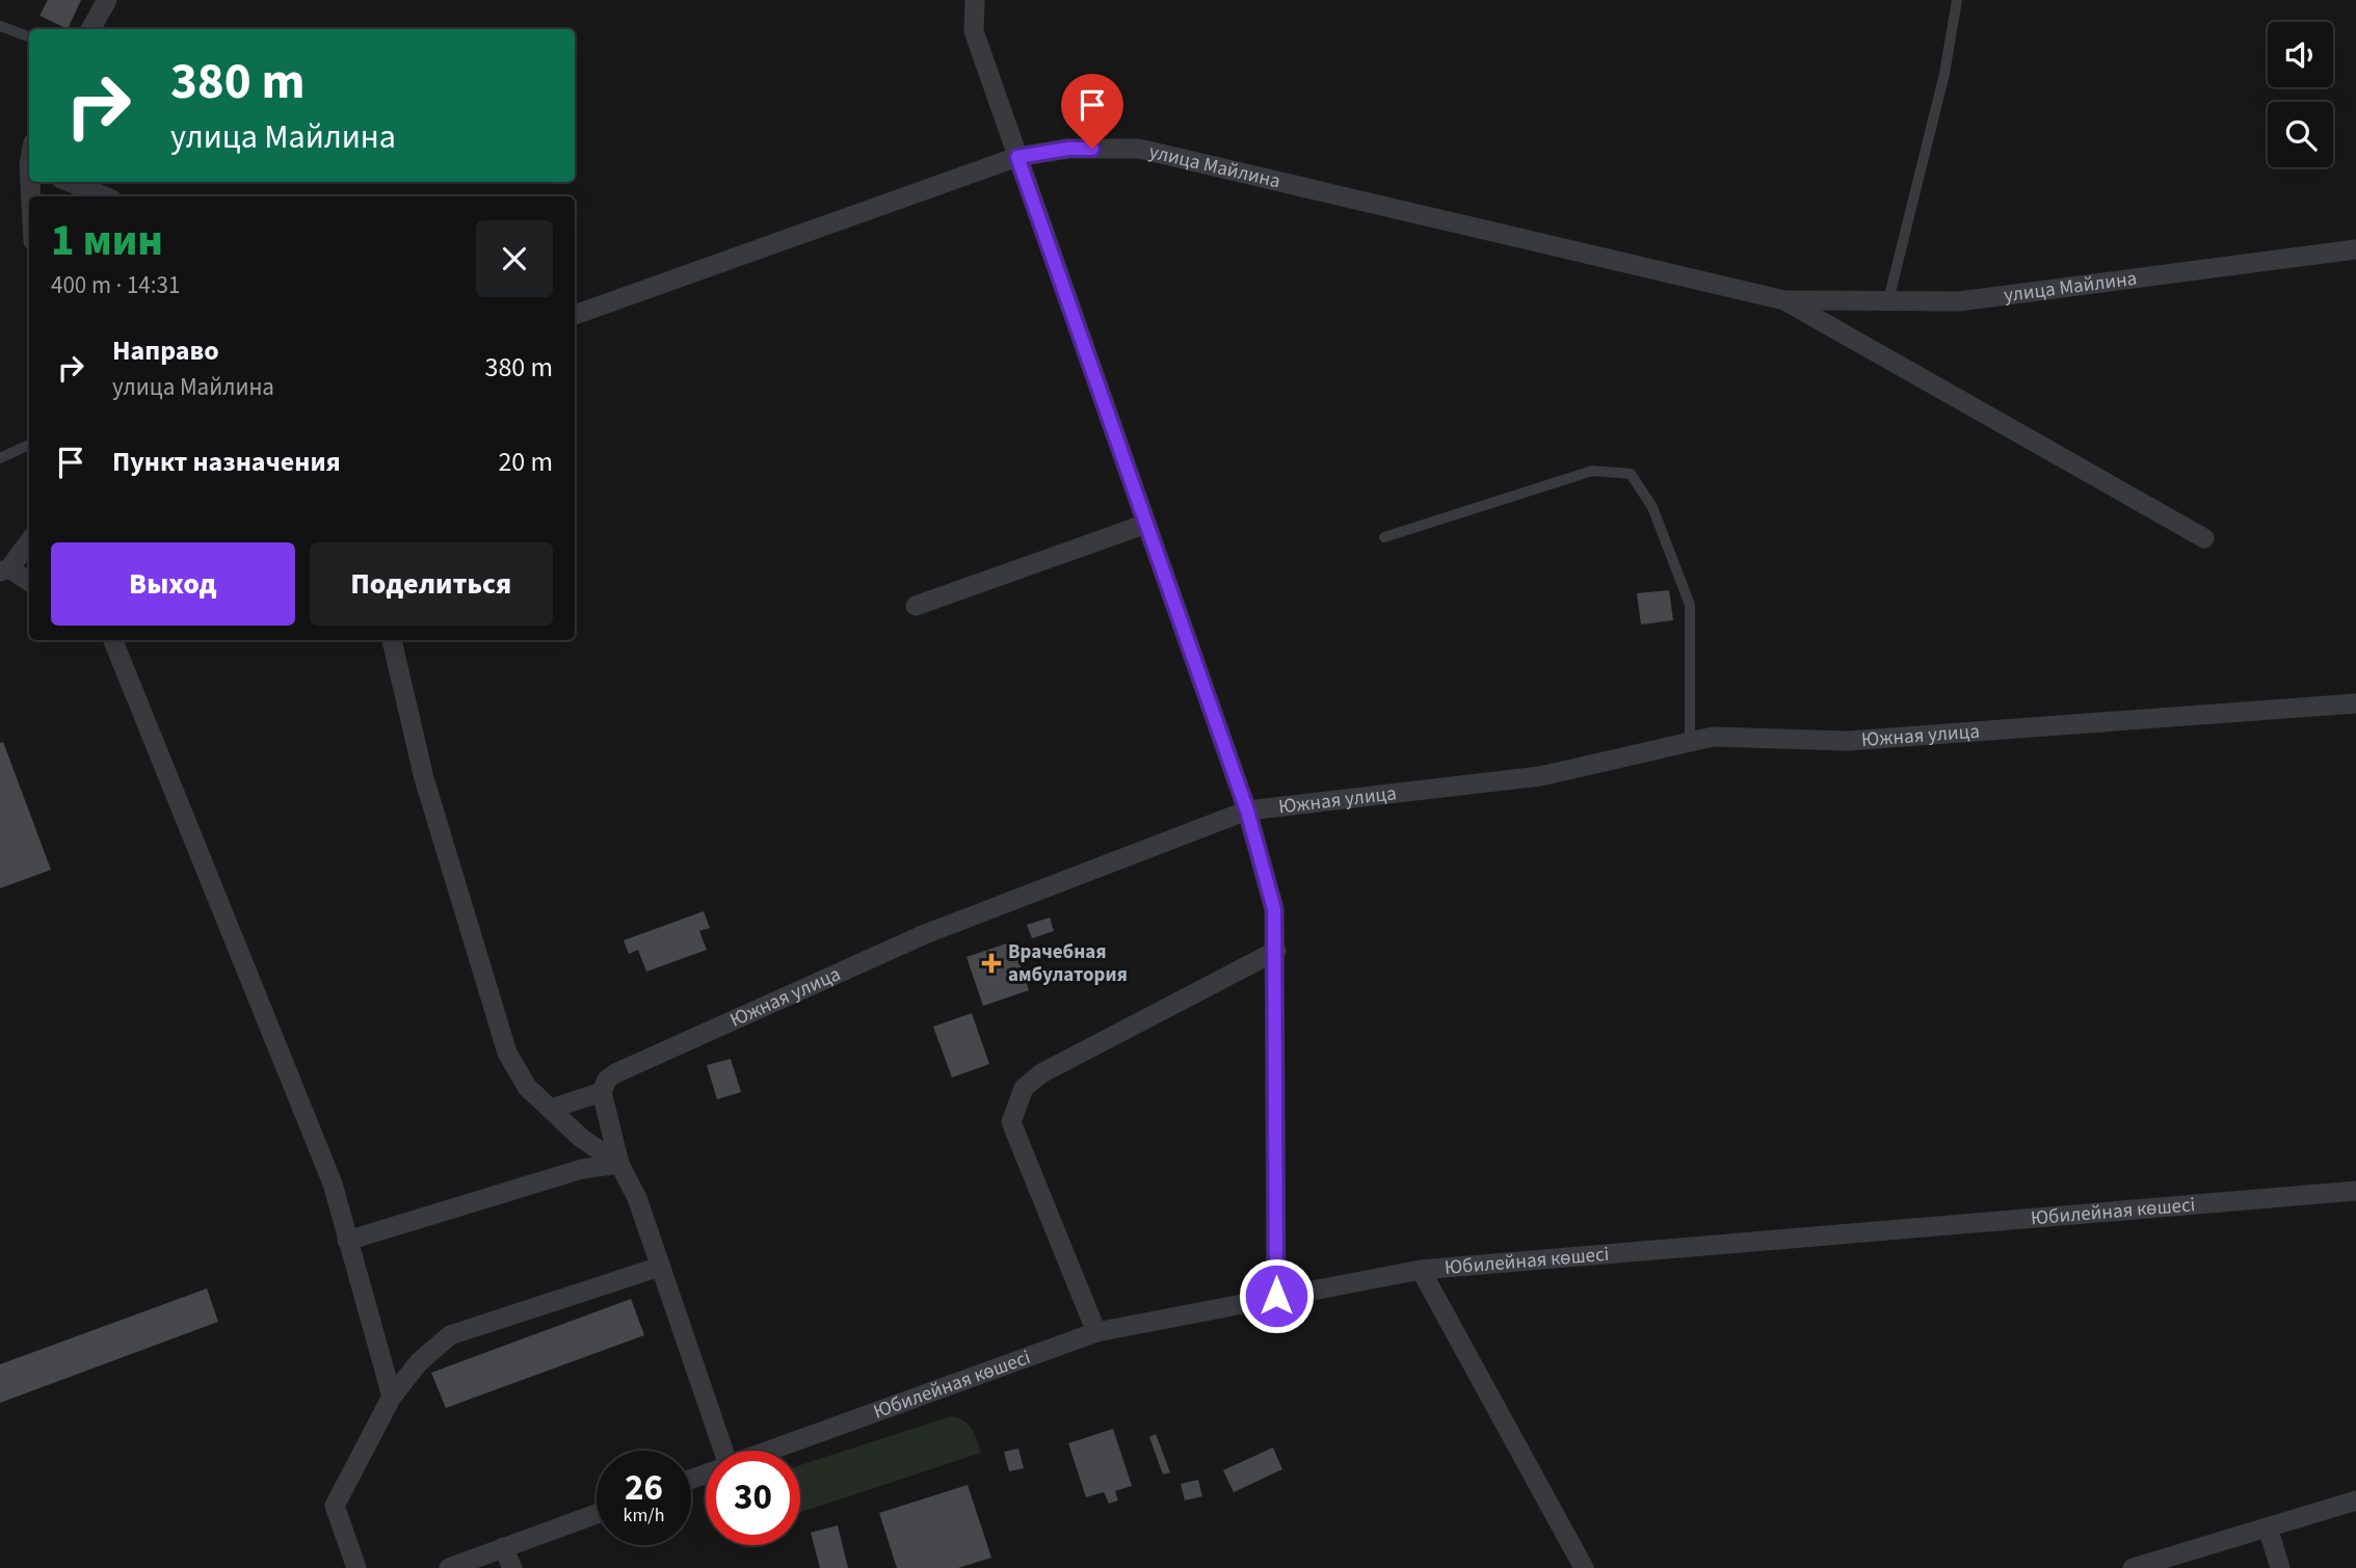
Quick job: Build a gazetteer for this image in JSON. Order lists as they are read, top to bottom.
{
  "streets": {
    "street": ["улица Майлина", "Южная улица", "Юбилейная көшесі"]
  },
  "places": {
    "health": ["Врачебная амбулатория"]
  },
  "page": {
    "turn": ["380 m", "улица Майлина"],
    "heading": ["1 мин", "400 m · 14:31"],
    "list": [
      {
        "name": "Направо",
        "note": "улица Майлина",
        "value": "380 m"
      },
      {
        "name": "Пункт назначения",
        "value": "20 m"
      }
    ],
    "buttons": ["Выход", "Поделиться"],
    "speed": "26 km/h",
    "limit": "30"
  }
}
